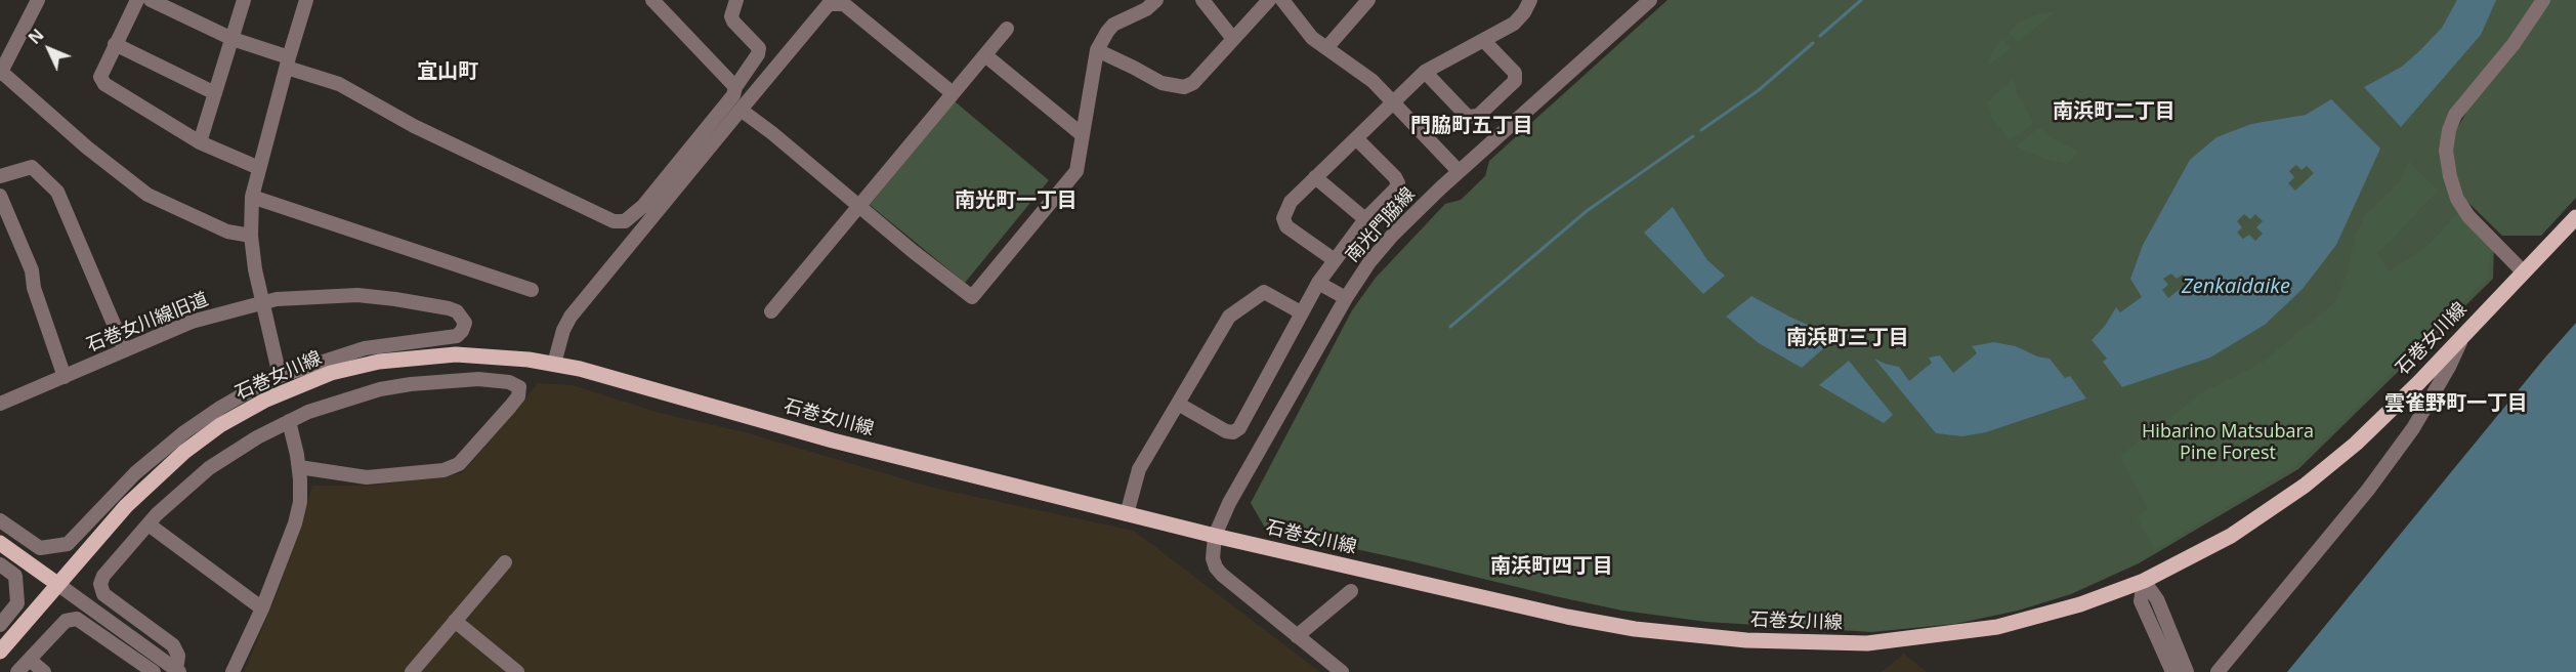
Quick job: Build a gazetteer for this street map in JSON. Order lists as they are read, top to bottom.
{
  "streets": {
    "main road": ["石巻女川線"],
    "street": ["南光門脇線", "石巻女川線旧道"]
  },
  "crossings": [
    ["南光門脇線", "石巻女川線"]
  ],
  "districts": [
    "宜山町",
    "南浜町二丁目",
    "門脇町五丁目",
    "南光町一丁目",
    "南浜町三丁目",
    "雲雀野町一丁目",
    "南浜町四丁目"
  ],
  "water": ["Zenkaidaike"],
  "parks": ["Hibarino Matsubara Pine Forest"],
  "north": "top left"
}
